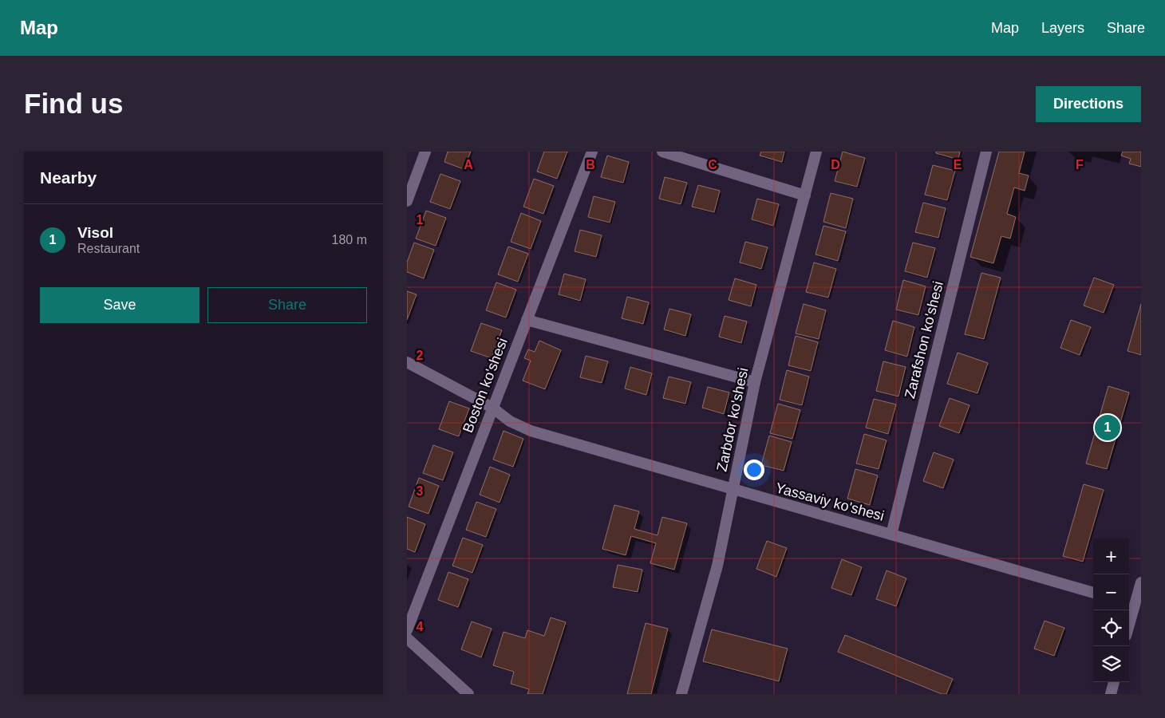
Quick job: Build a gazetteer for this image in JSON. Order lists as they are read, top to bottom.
{
  "streets": {
    "street": [
      "Zarafshon ko'shesi",
      "Boston ko'shesi",
      "Zarbdor ko'shesi",
      "Yassaviy ko'shesi"
    ]
  },
  "crossings": [
    ["Zarafshon ko'shesi", "Yassaviy ko'shesi"],
    ["Boston ko'shesi", "Yassaviy ko'shesi"],
    ["Zarbdor ko'shesi", "Yassaviy ko'shesi"]
  ],
  "page": {
    "header": "Map",
    "nav": ["Map", "Layers", "Share"],
    "buttons": [
      "Directions",
      ["Save", "Share"]
    ],
    "title": "Find us",
    "heading": "Nearby",
    "list": [
      {
        "mark": "1",
        "name": "Visol",
        "note": "Restaurant",
        "value": "180 m"
      }
    ],
    "pins": "1",
    "map_buttons": ["+", "−"]
  },
  "grid": {
    "columns": [
      "A",
      "B",
      "C",
      "D",
      "E",
      "F"
    ],
    "rows": [
      "1",
      "2",
      "3",
      "4"
    ]
  }
}
